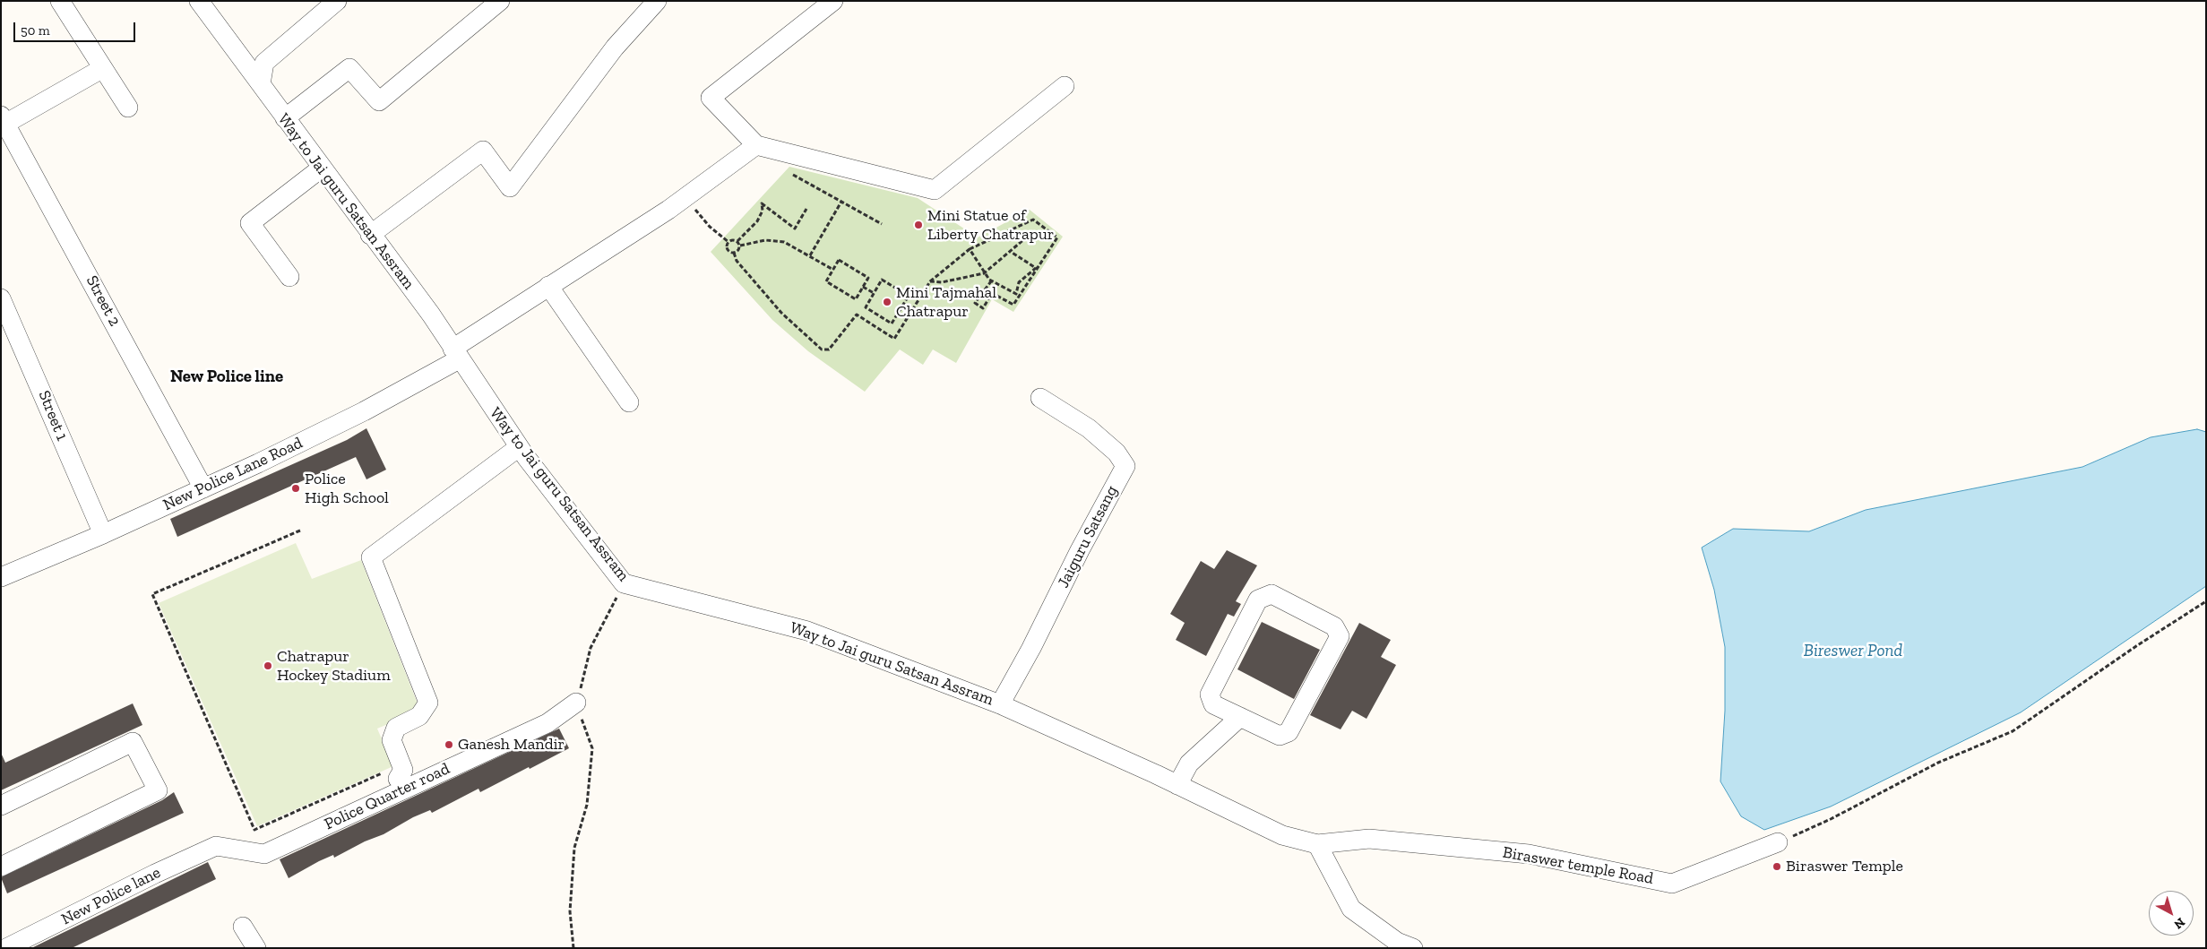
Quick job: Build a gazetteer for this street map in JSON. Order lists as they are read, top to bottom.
{
  "streets": {
    "street": [
      "Way to Jai guru Satsan Assram",
      "Street 2",
      "Street 1",
      "New Police Lane Road",
      "Jaiguru Satsang",
      "Police Quarter road",
      "Biraswer temple Road",
      "New Police lane"
    ]
  },
  "crossings": [
    ["Way to Jai guru Satsan Assram", "New Police Lane Road"],
    ["Way to Jai guru Satsan Assram", "Jaiguru Satsang"],
    ["Way to Jai guru Satsan Assram", "Biraswer temple Road"],
    ["Street 2", "New Police Lane Road"],
    ["Street 1", "New Police Lane Road"],
    ["Police Quarter road", "New Police lane"]
  ],
  "districts": ["New Police line"],
  "water": ["Bireswer Pond"],
  "places": [
    "Mini Statue of Liberty Chatrapur",
    "Mini Tajmahal Chatrapur",
    "Police High School",
    "Chatrapur Hockey Stadium",
    "Ganesh Mandir",
    "Biraswer Temple"
  ],
  "scale_bar": "50 m",
  "north": "bottom right"
}
